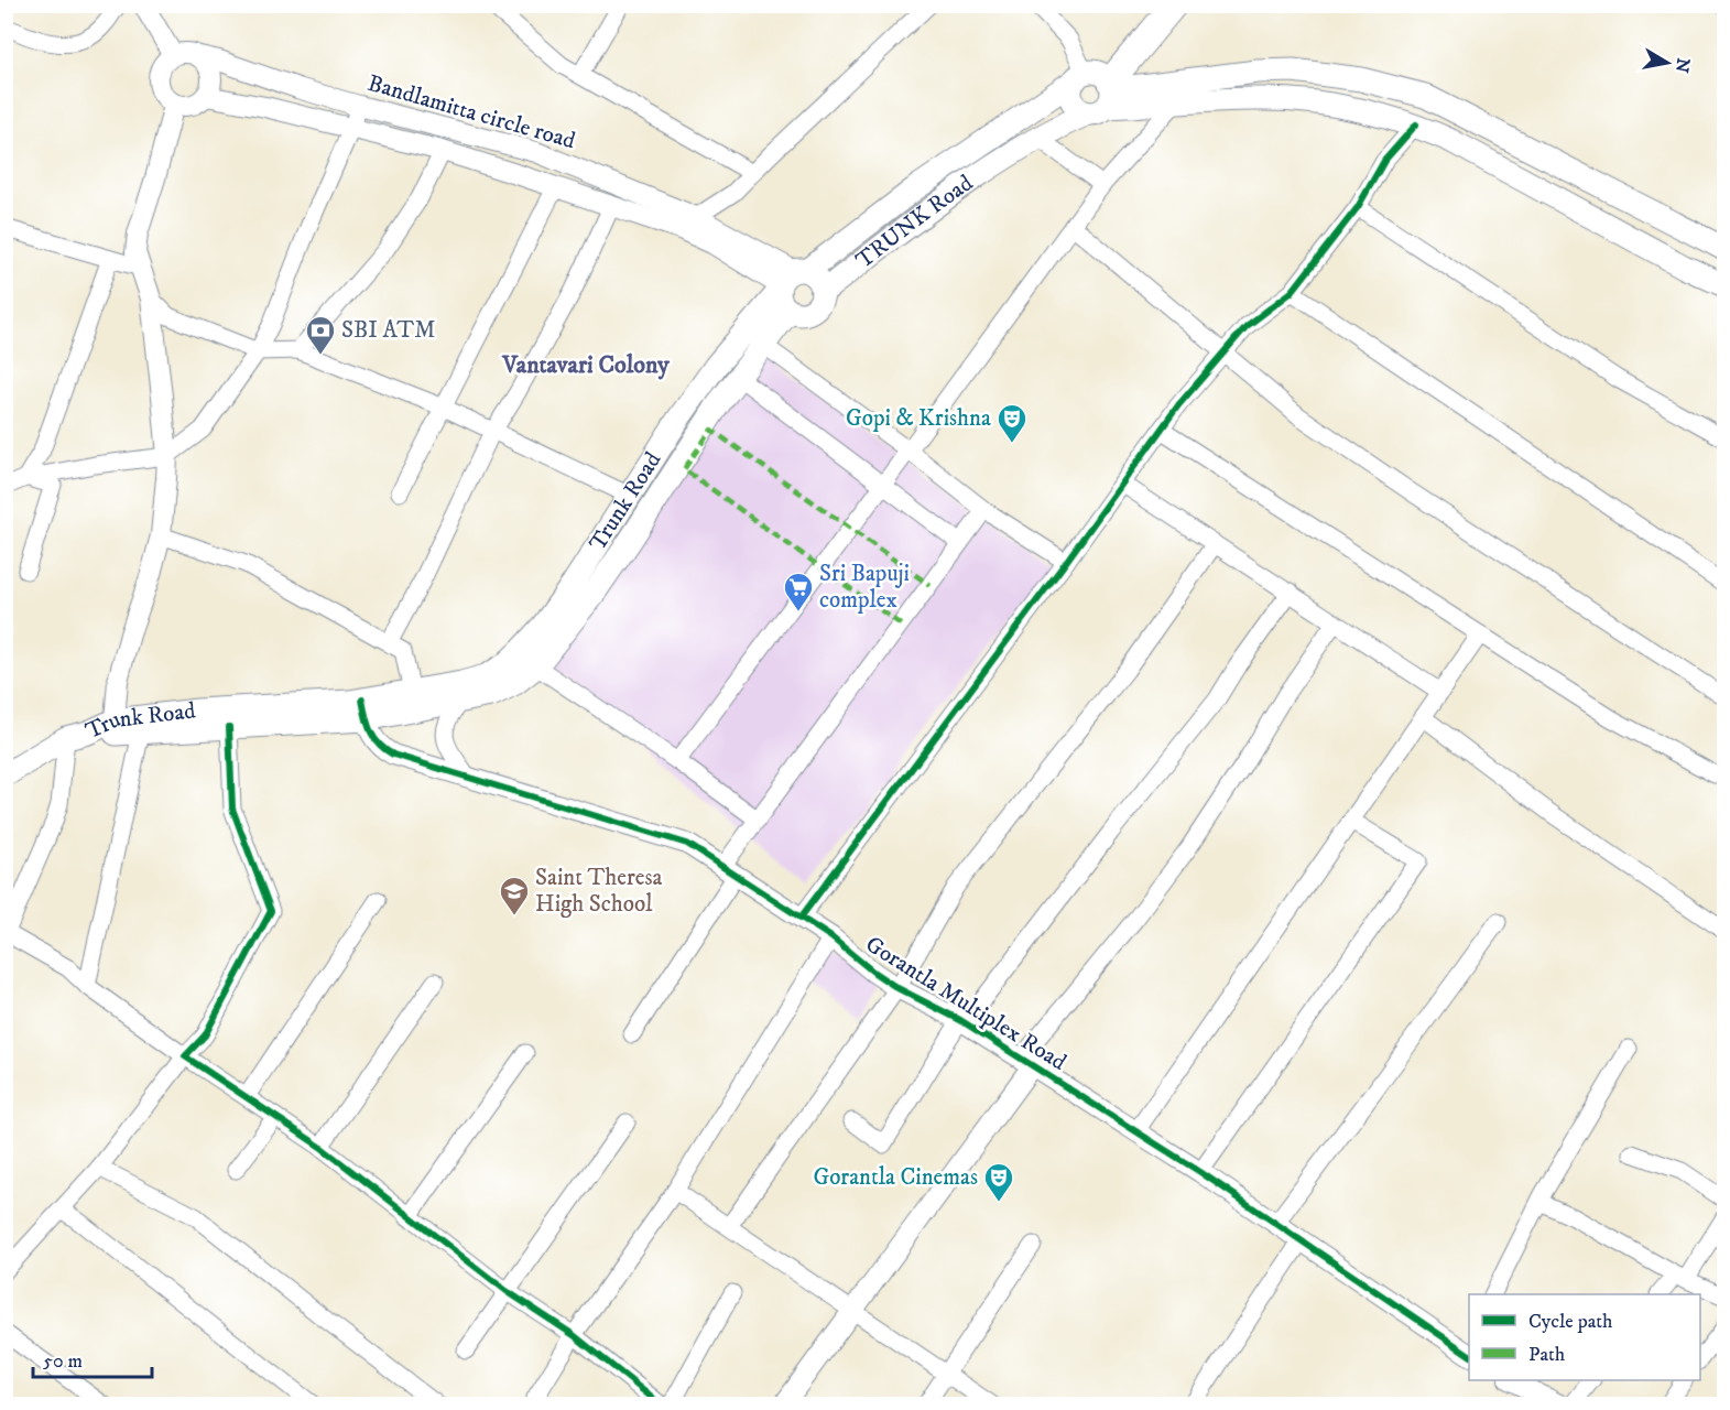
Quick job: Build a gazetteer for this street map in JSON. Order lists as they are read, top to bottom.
{
  "streets": {
    "main road": ["TRUNK Road", "Trunk Road"],
    "street": ["Bandlamitta circle road", "Gorantla Multiplex Road"]
  },
  "crossings": [
    ["TRUNK Road", "Trunk Road"],
    ["Trunk Road", "Gorantla Multiplex Road"]
  ],
  "districts": ["Vantavari Colony"],
  "places": {
    "bank": ["SBI ATM"],
    "theatre": ["Gopi & Krishna", "Gorantla Cinemas"],
    "supermarket": ["Sri Bapuji complex"],
    "school or university": ["Saint Theresa High School"]
  },
  "legend": ["Cycle path", "Path"],
  "scale_bar": "50 m",
  "north": "right"
}
